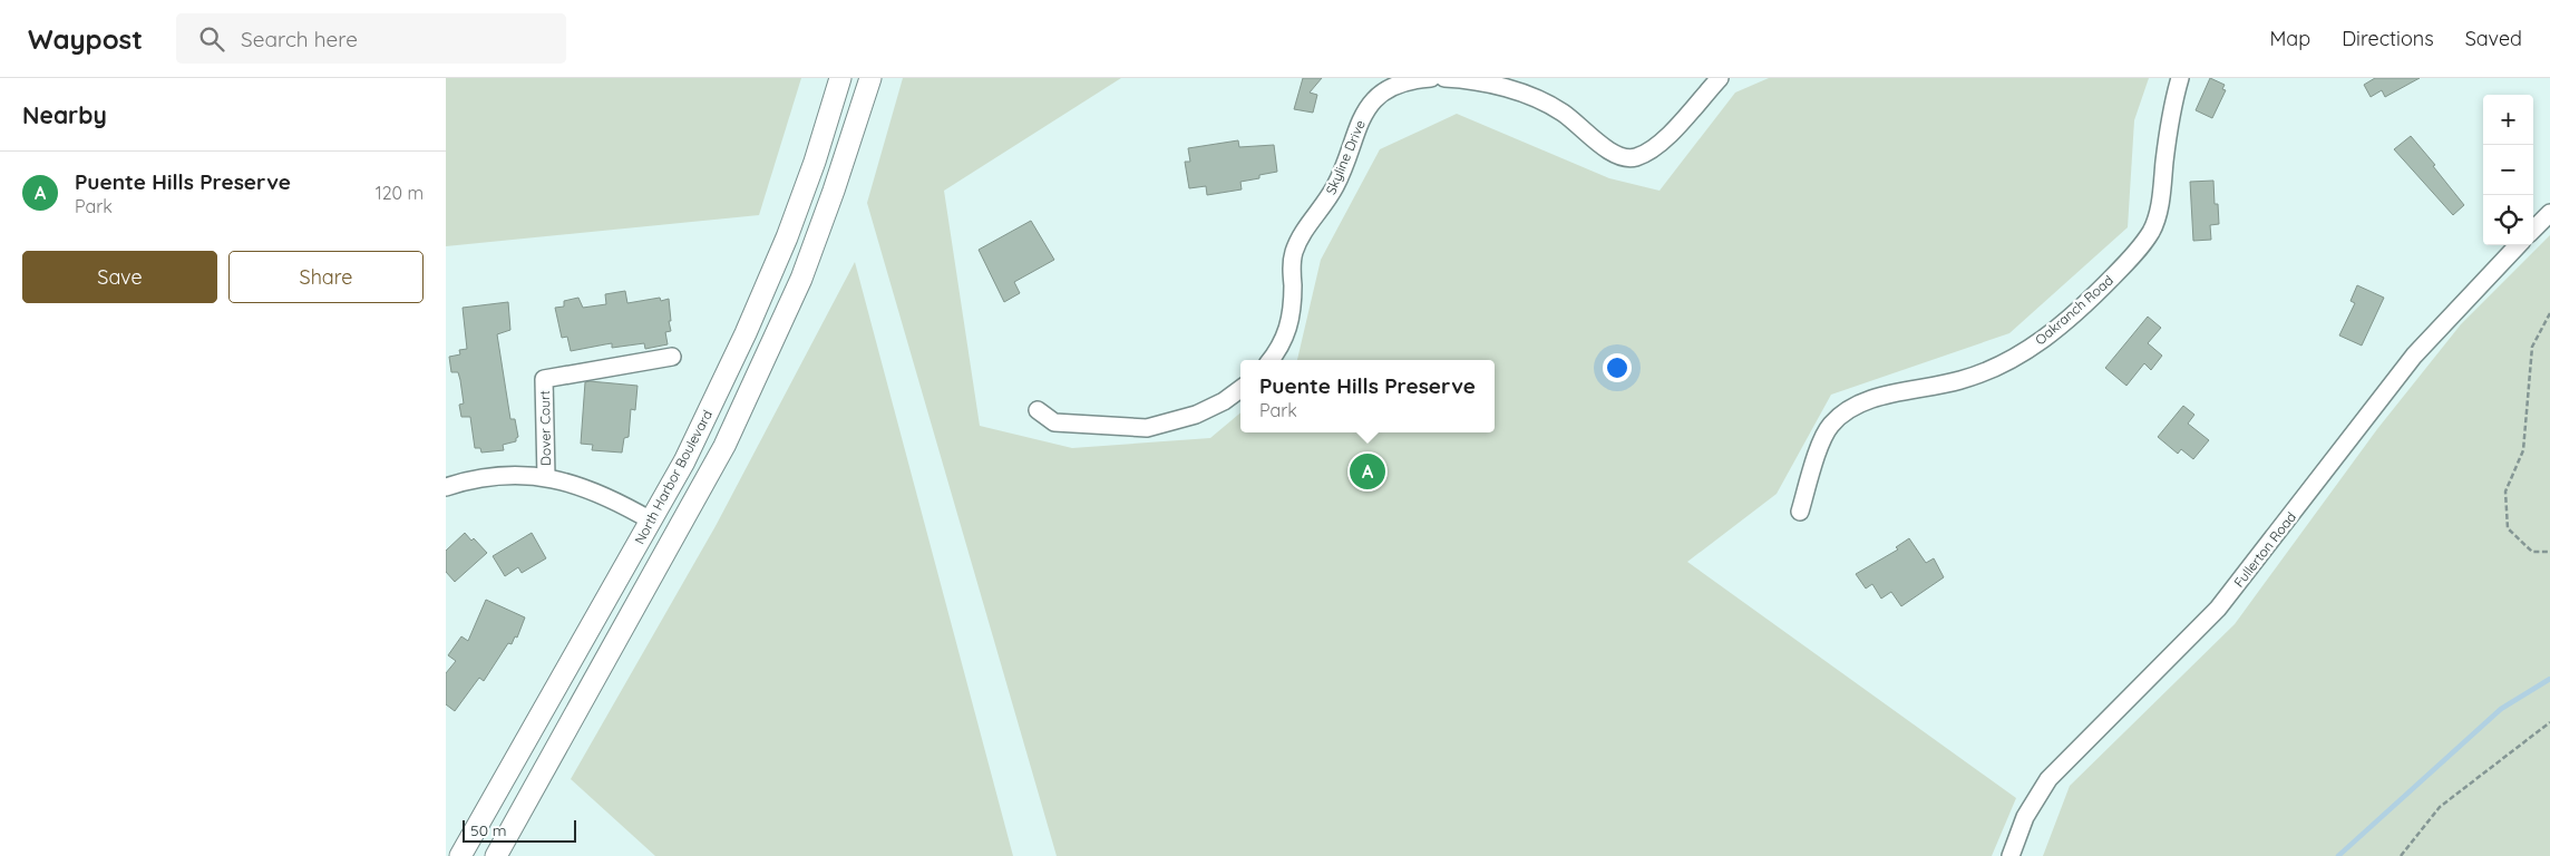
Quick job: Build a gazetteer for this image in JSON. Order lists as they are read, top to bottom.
{
  "streets": {
    "main road": ["North Harbor Boulevard"],
    "street": [
      "Skyline Drive",
      "Oakranch Road",
      "Dover Court",
      "Fullerton Road"
    ]
  },
  "scale_bar": "50 m",
  "page": {
    "header": "Waypost",
    "search": "Search here",
    "nav": ["Map", "Directions", "Saved"],
    "heading": "Nearby",
    "map_buttons": ["+", "−"],
    "list": [
      {
        "mark": "A",
        "name": "Puente Hills Preserve",
        "note": "Park",
        "value": "120 m"
      }
    ],
    "buttons": ["Save", "Share"],
    "popup": ["Puente Hills Preserve", "Park"],
    "pins": "A",
    "scale": "50 m"
  }
}
